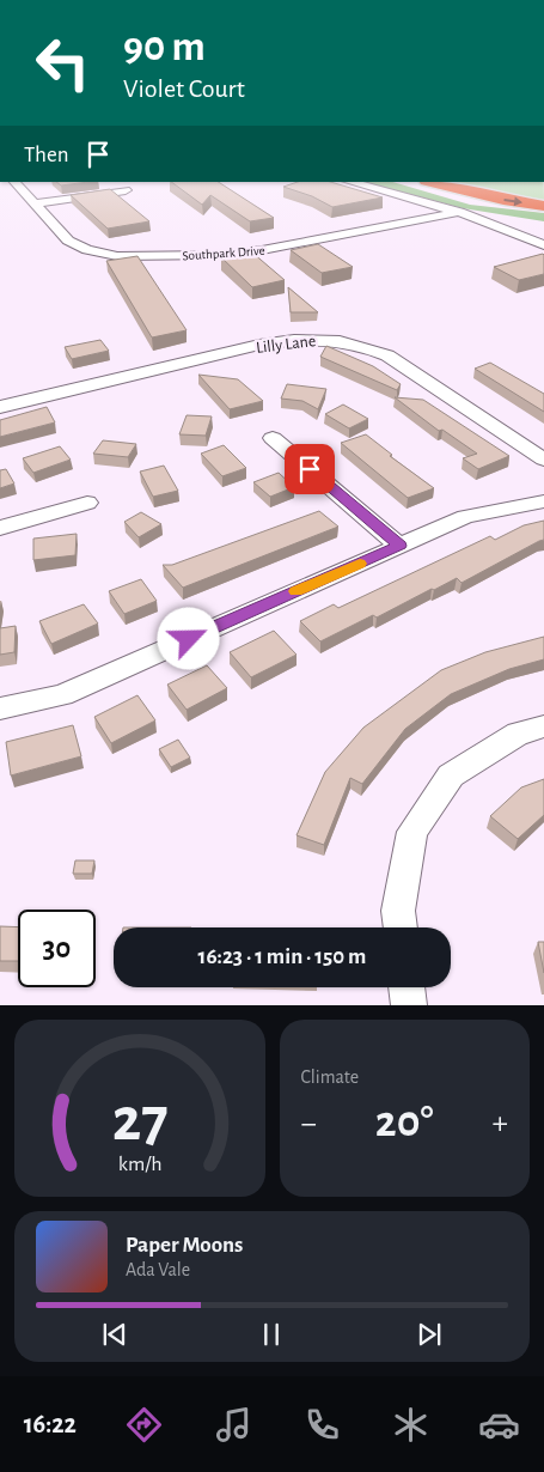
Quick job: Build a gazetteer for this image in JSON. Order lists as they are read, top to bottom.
{
  "streets": {
    "street": ["Southpark Drive", "Lilly Lane"]
  },
  "page": {
    "turn": ["90 m", "Violet Court"],
    "then": "Then",
    "limit": "30",
    "trip": "16:23 · 1 min · 150 m",
    "tile": "Climate",
    "heat": ["−", "20°", "+"],
    "song": ["Paper Moons", "Ada Vale"],
    "tabs": "16:22",
    "gauge": ["27", "km/h"]
  }
}
